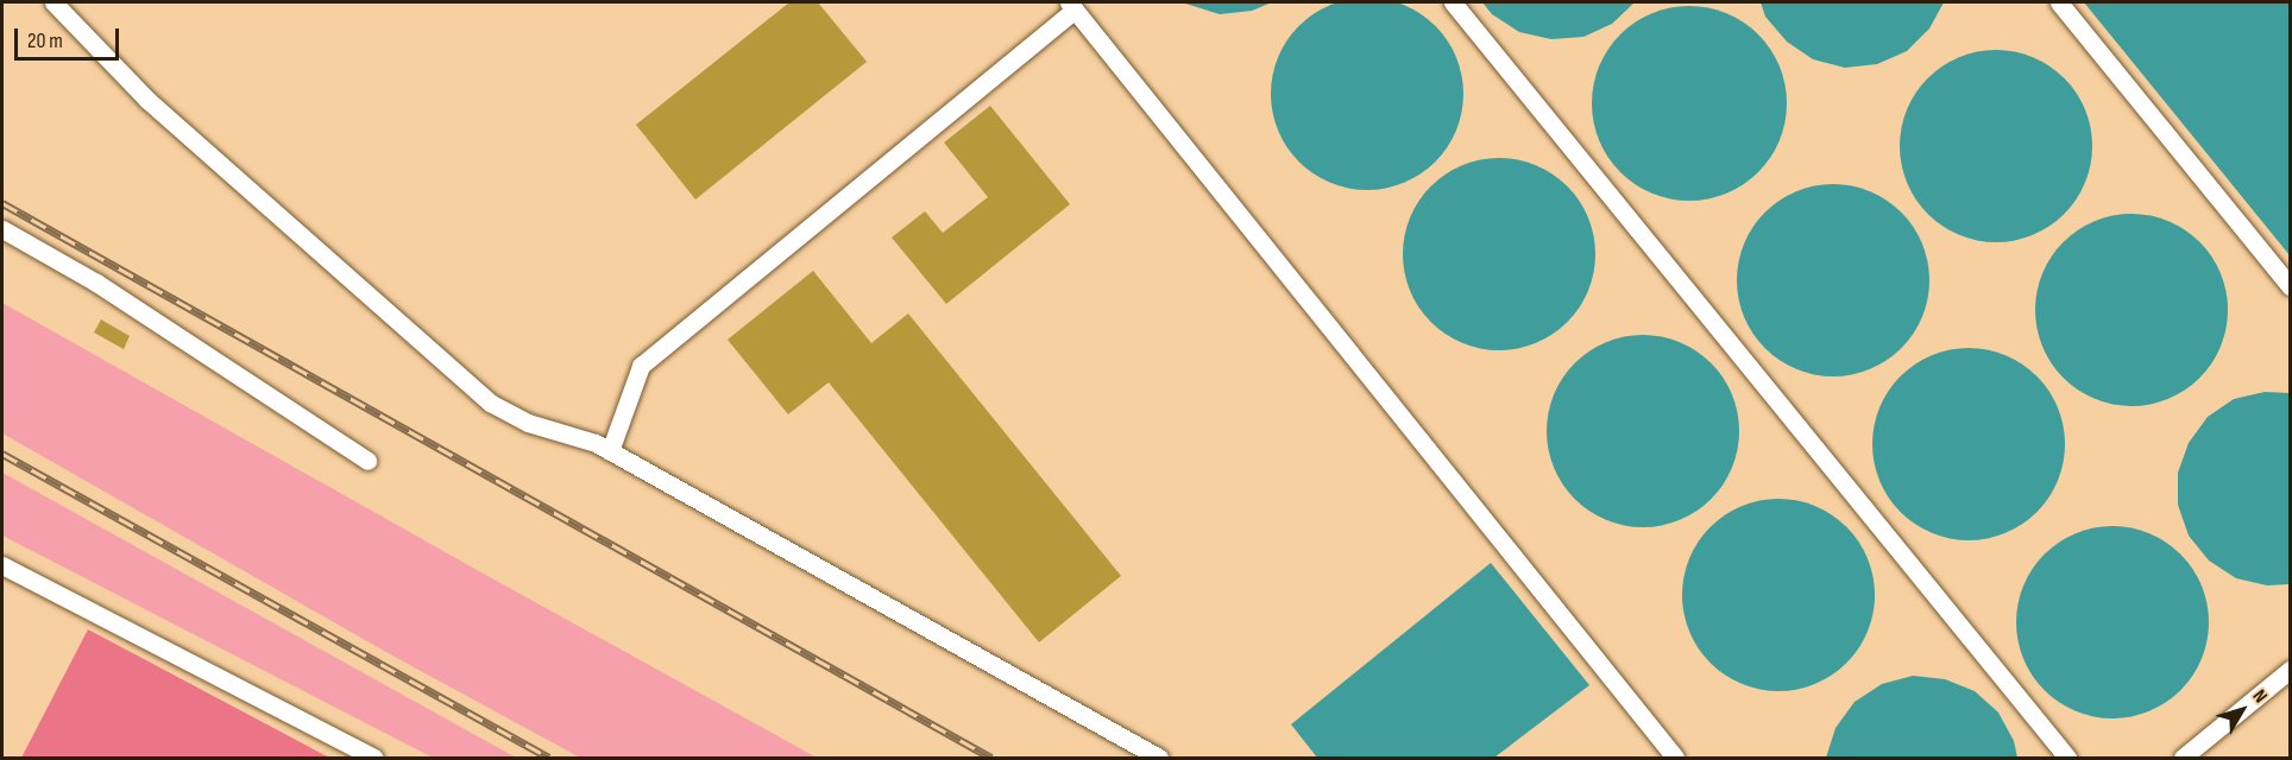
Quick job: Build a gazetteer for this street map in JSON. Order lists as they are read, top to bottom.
{
  "scale_bar": "20 m",
  "north": "top right"
}
